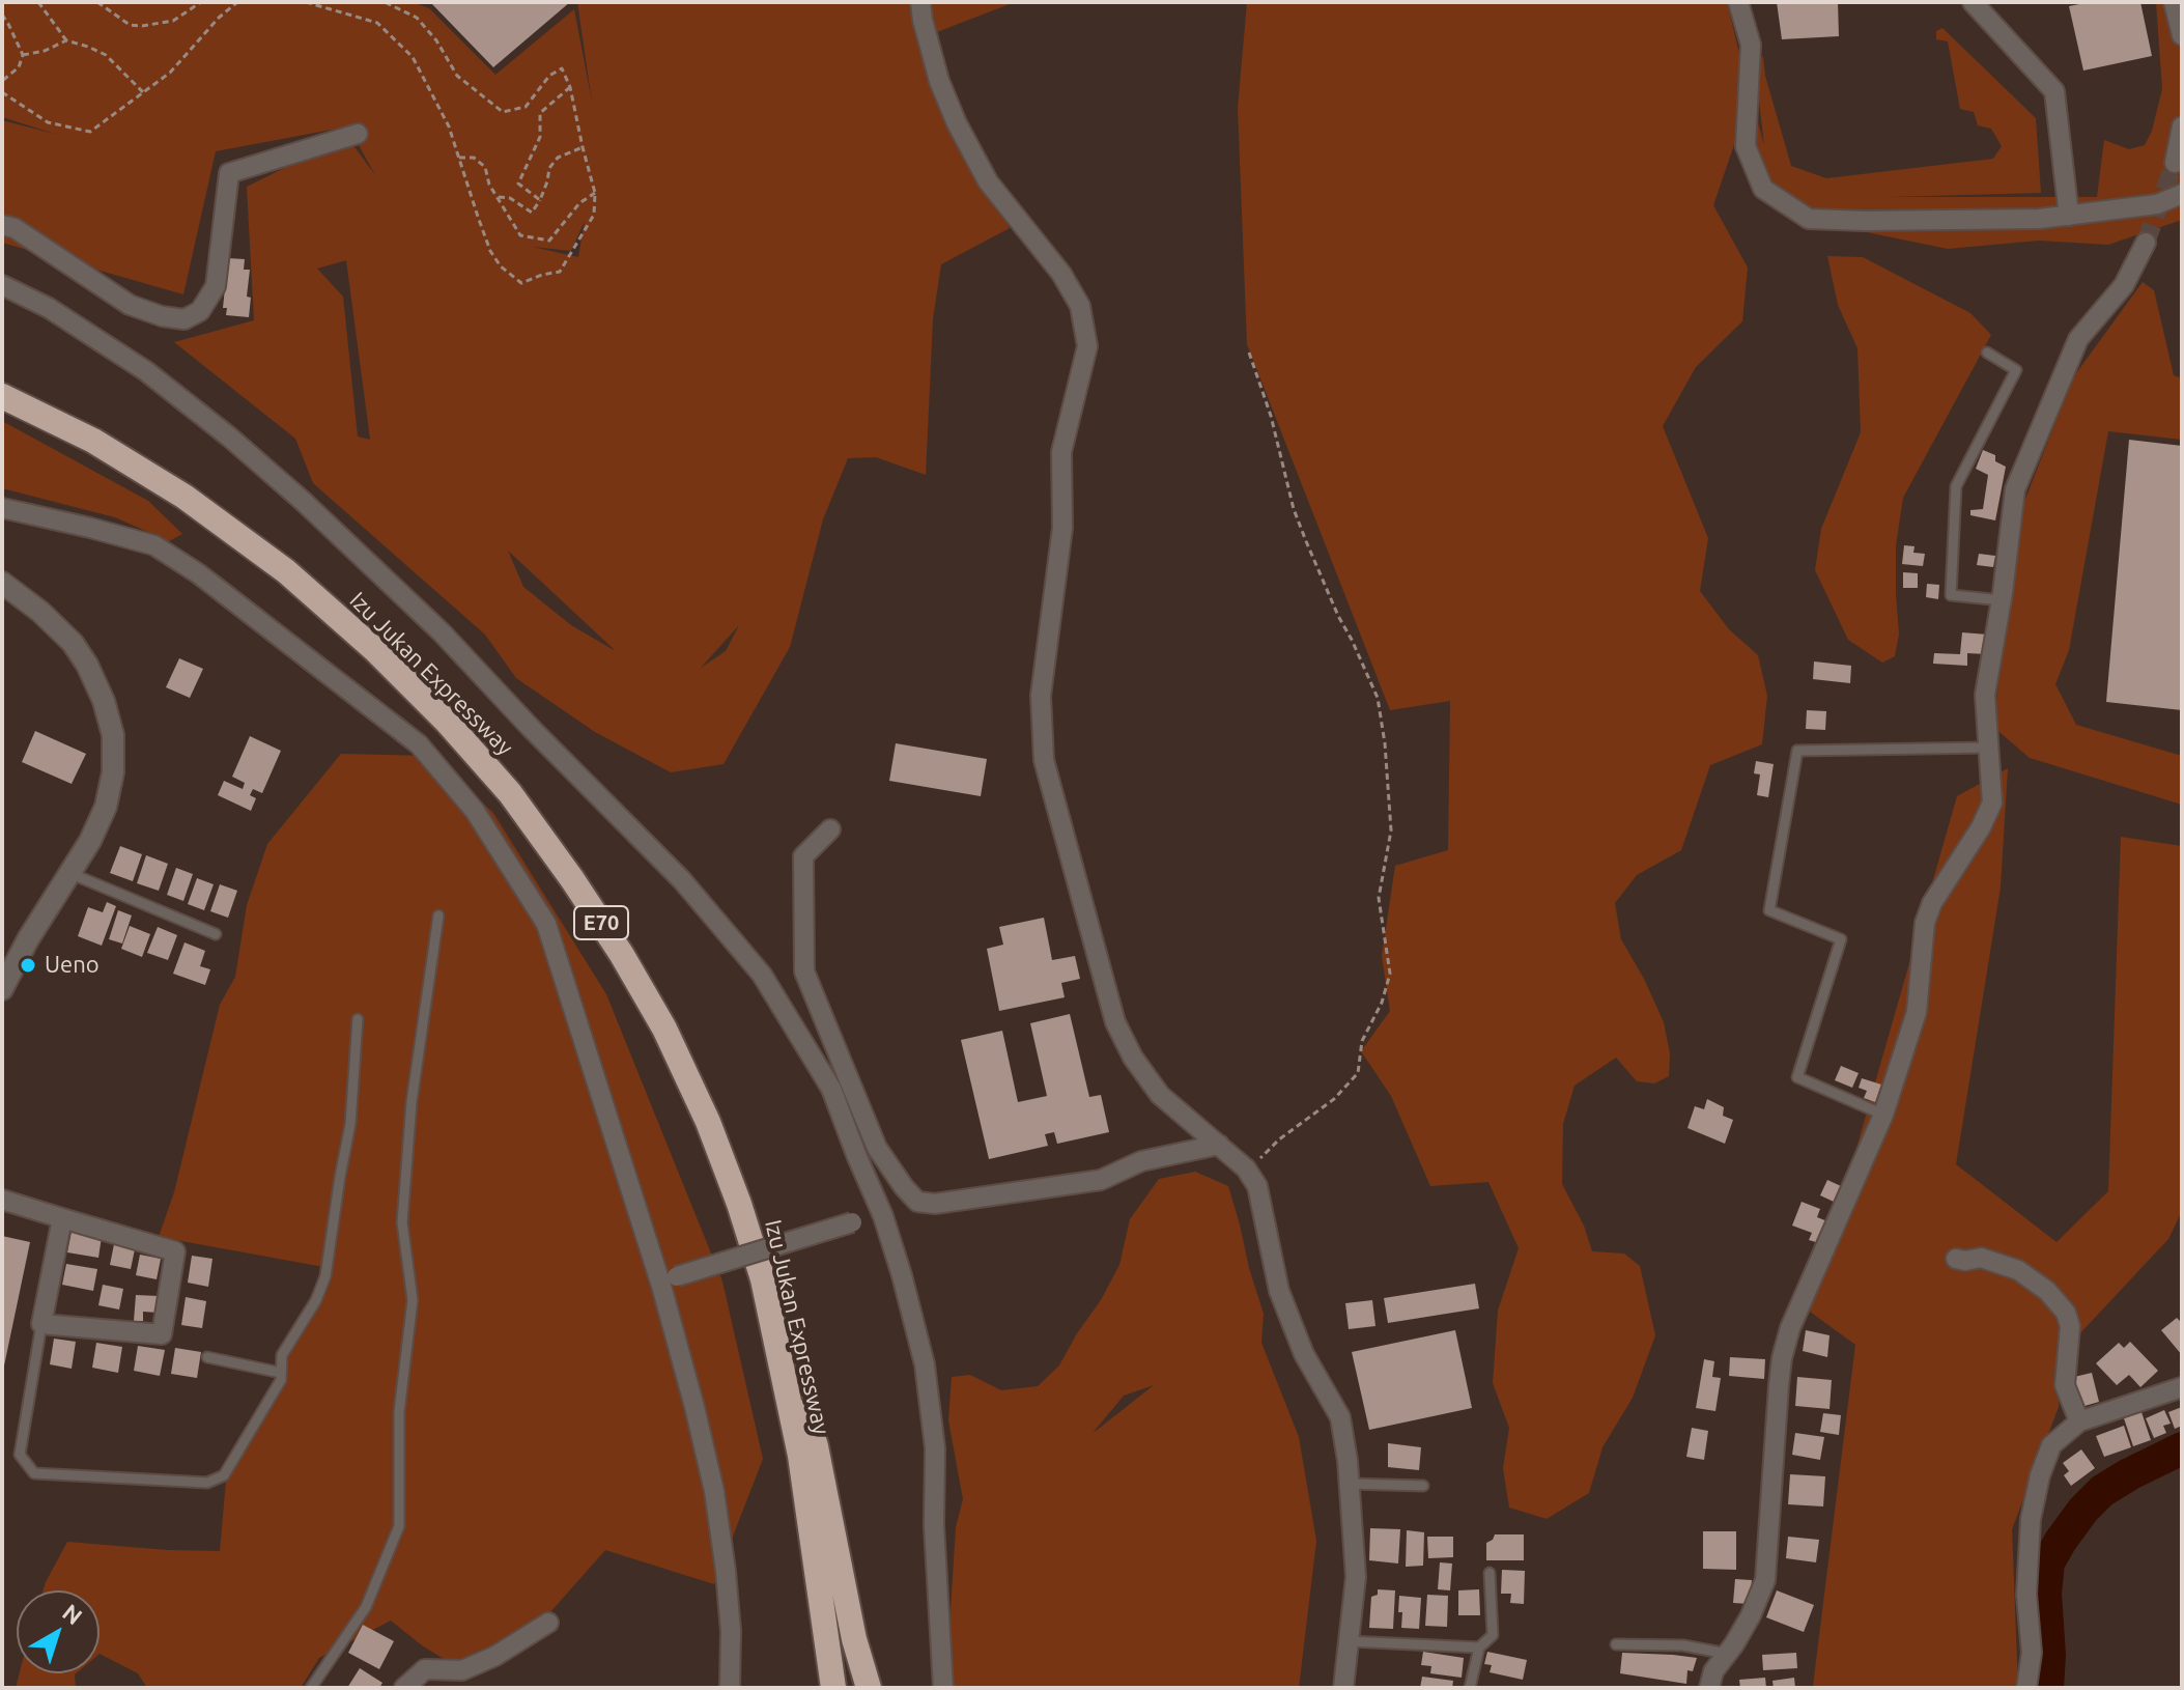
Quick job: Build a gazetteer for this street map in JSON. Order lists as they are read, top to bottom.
{
  "streets": {
    "highway": ["Izu Jukan Expressway", "E70"]
  },
  "places": ["Ueno"],
  "north": "top right"
}
